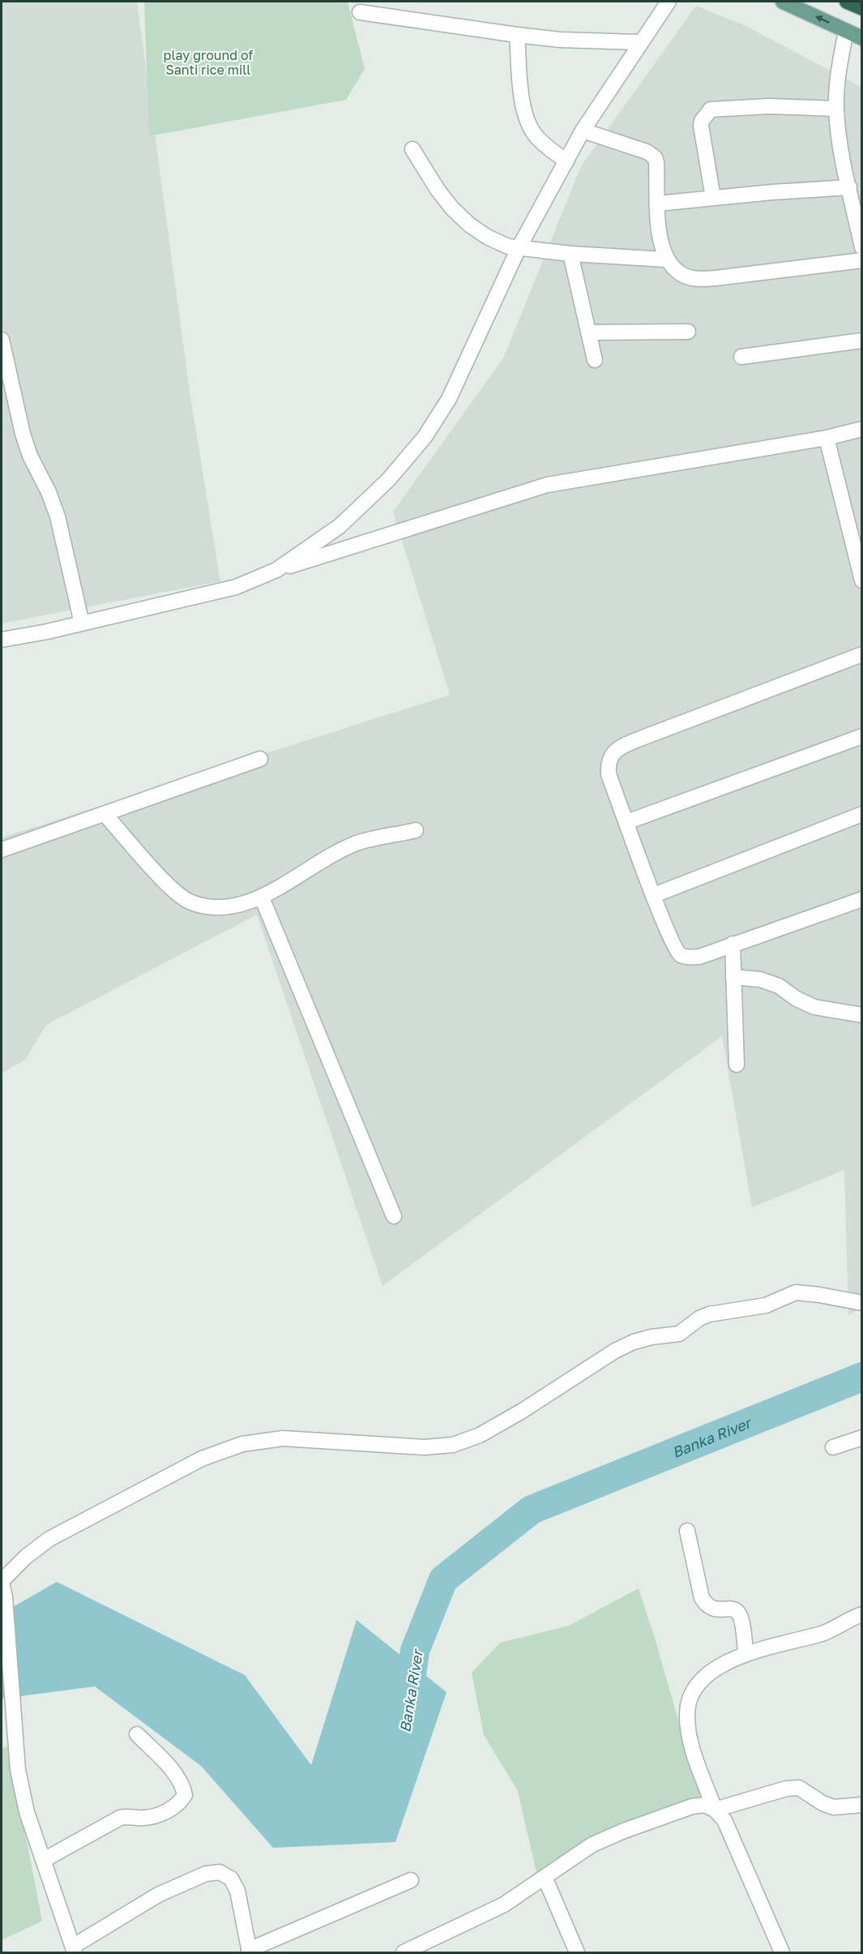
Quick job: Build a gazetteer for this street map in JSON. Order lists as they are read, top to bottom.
{
  "water": ["Banka River"],
  "parks": ["play ground of Santi rice mill"]
}
